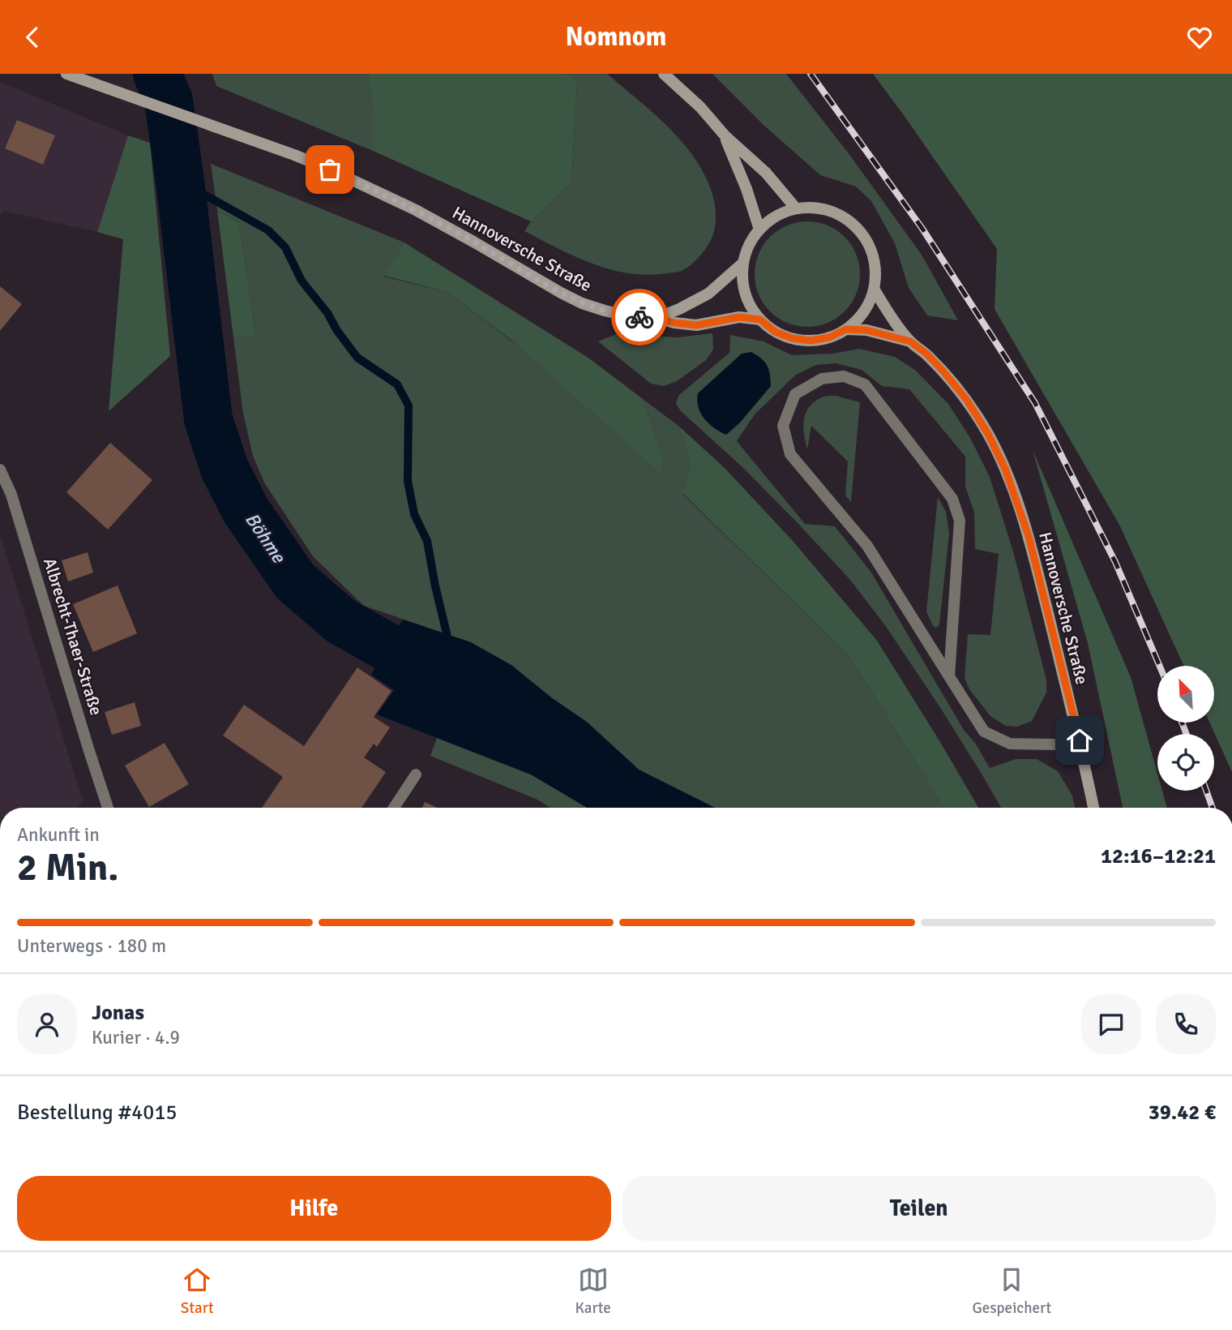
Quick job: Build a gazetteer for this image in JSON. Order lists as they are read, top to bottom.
{
  "streets": {
    "main road": ["Hannoversche Straße"],
    "street": ["Albrecht-Thaer-Straße"]
  },
  "water": ["Böhme"],
  "north": "top left",
  "page": {
    "header": "Nomnom",
    "heading": ["2 Min.", "Ankunft in", "12:16–12:21"],
    "panel": [
      "Jonas",
      "Kurier · 4.9",
      "Bestellung #4015",
      "39.42 €"
    ],
    "bar": "Unterwegs · 180 m",
    "buttons": ["Hilfe", "Teilen"],
    "tabs": ["Start", "Karte", "Gespeichert"]
  }
}
